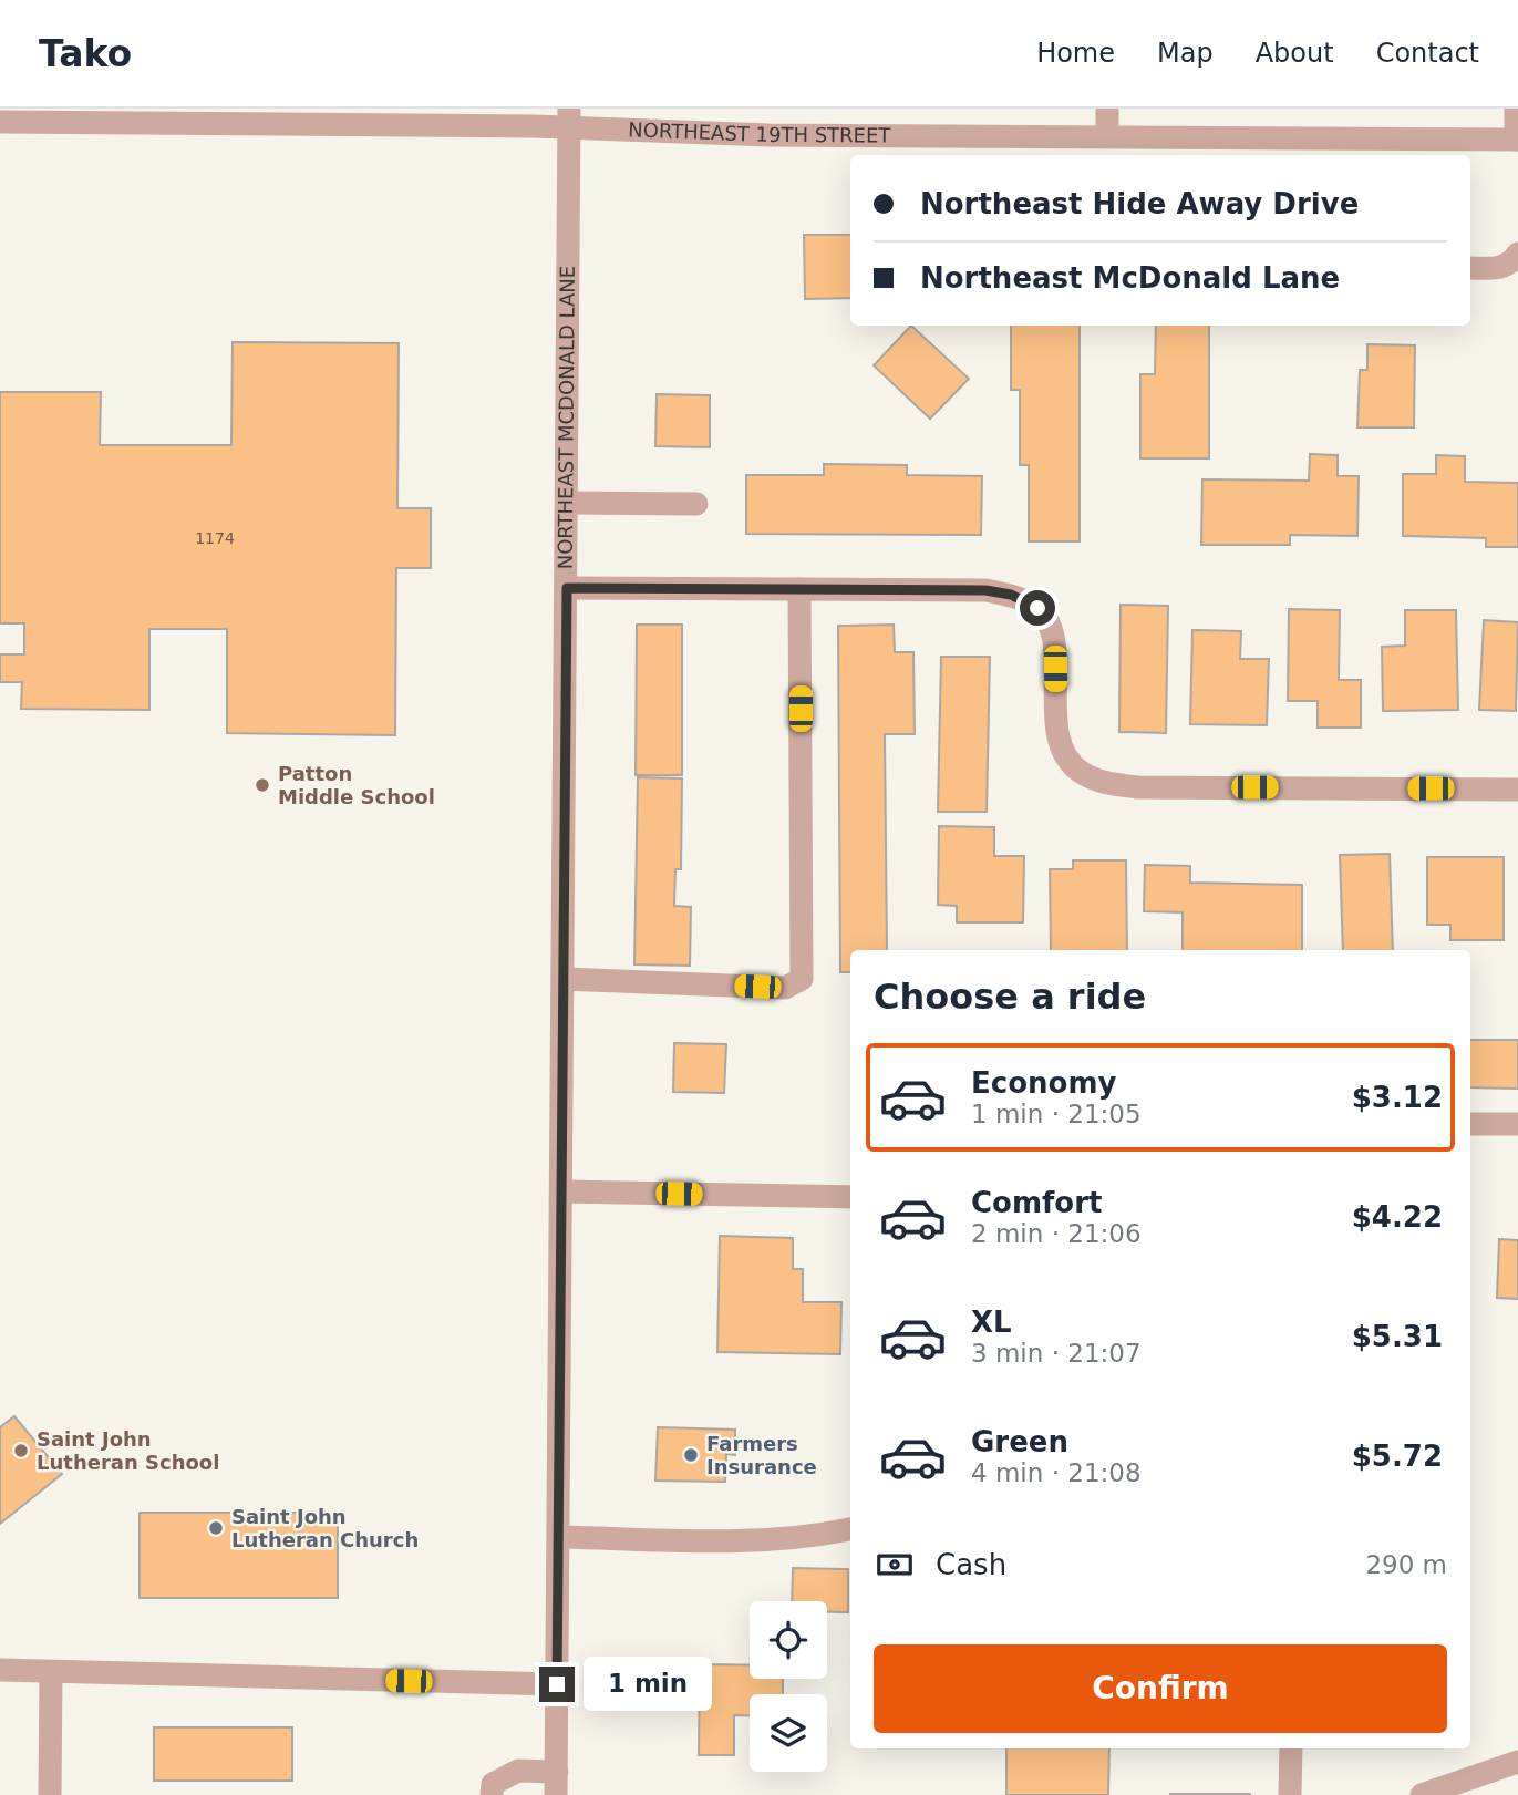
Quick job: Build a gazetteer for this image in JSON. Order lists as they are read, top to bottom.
{
  "streets": {
    "street": ["NORTHEAST 19TH STREET", "NORTHEAST MCDONALD LANE"]
  },
  "crossings": [
    ["NORTHEAST 19TH STREET", "NORTHEAST MCDONALD LANE"]
  ],
  "places": [
    "Patton Middle School",
    "Saint John Lutheran School",
    "Farmers Insurance",
    "Saint John Lutheran Church"
  ],
  "house_numbers": ["1174"],
  "page": {
    "header": "Tako",
    "nav": [
      "Home",
      "Map",
      "About",
      "Contact"
    ],
    "banner": ["Northeast Hide Away Drive", "Northeast McDonald Lane"],
    "heading": "Choose a ride",
    "list": [
      {
        "name": "Economy",
        "note": "1 min · 21:05",
        "value": "$3.12"
      },
      {
        "name": "Comfort",
        "note": "2 min · 21:06",
        "value": "$4.22"
      },
      {
        "name": "XL",
        "note": "3 min · 21:07",
        "value": "$5.31"
      },
      {
        "name": "Green",
        "note": "4 min · 21:08",
        "value": "$5.72"
      }
    ],
    "pay": ["Cash", "290 m"],
    "buttons": "Confirm",
    "bubble": "1 min"
  }
}
